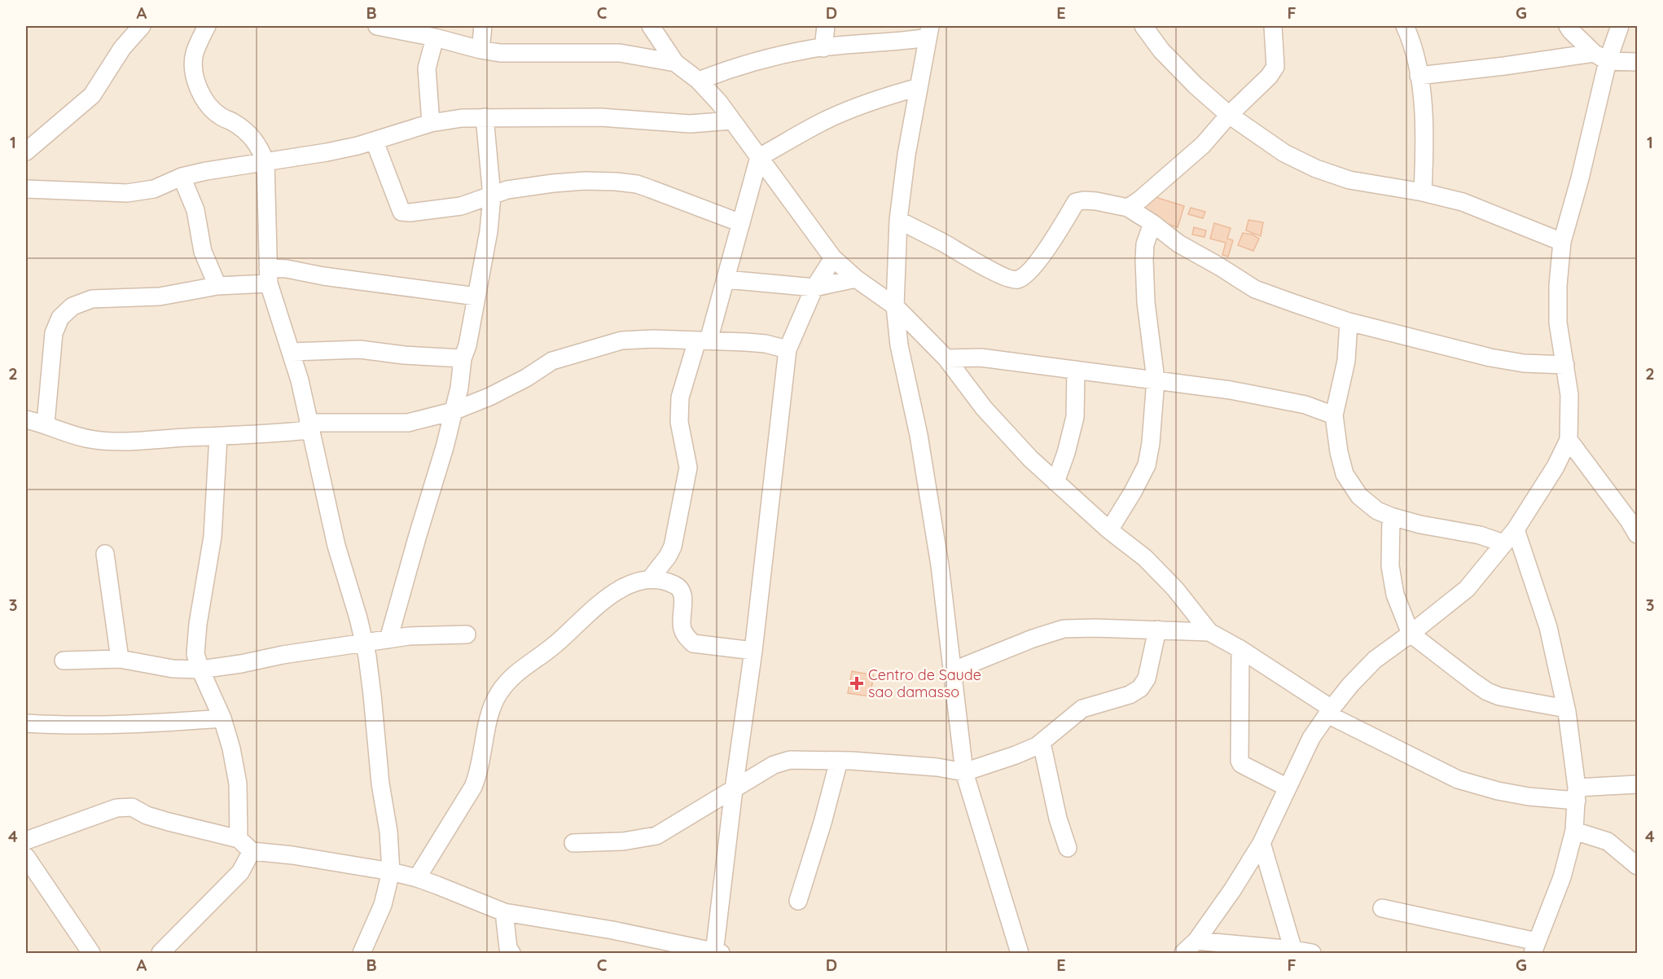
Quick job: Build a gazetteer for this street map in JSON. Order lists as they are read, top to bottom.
{
  "places": {
    "health": ["Centro de Saude sao damasso"]
  },
  "grid": {
    "columns": [
      "A",
      "B",
      "C",
      "D",
      "E",
      "F",
      "G"
    ],
    "rows": [
      "1",
      "2",
      "3",
      "4"
    ]
  }
}
